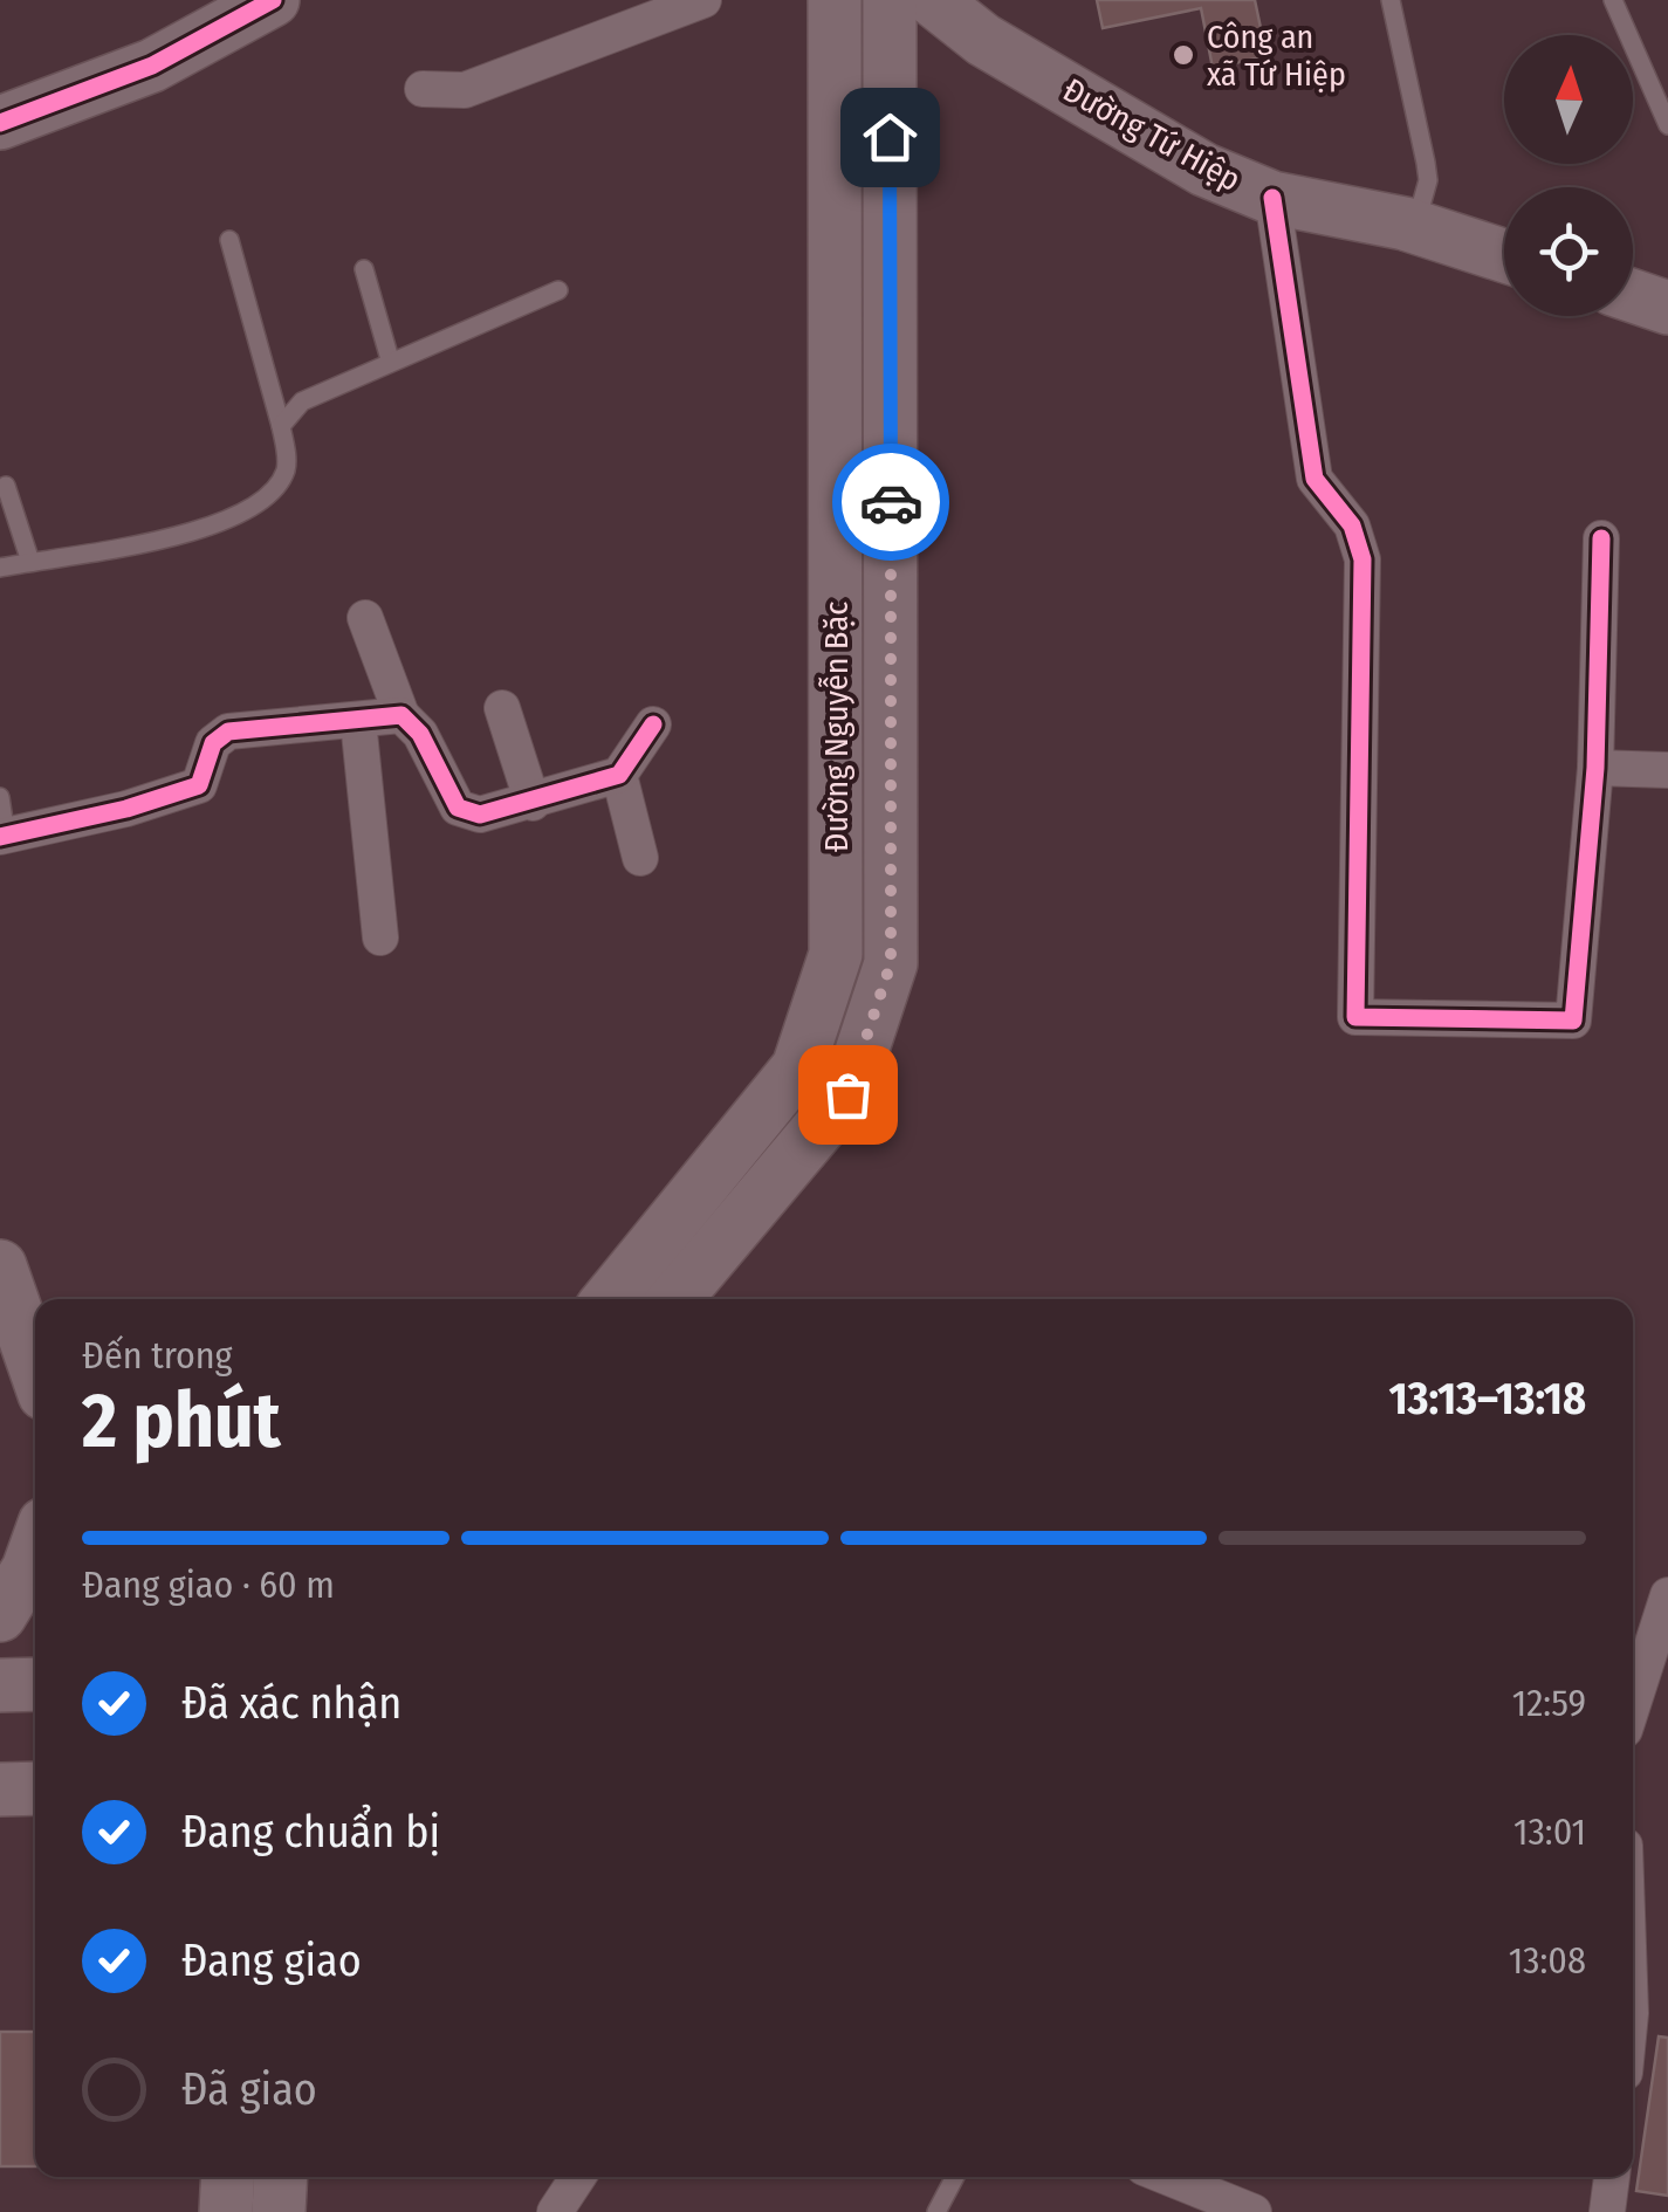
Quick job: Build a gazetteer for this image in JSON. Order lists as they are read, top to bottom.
{
  "streets": {
    "main road": ["Đường Tứ Hiệp", "Đường Nguyễn Bặc"]
  },
  "places": ["Công an xã Tứ Hiệp"],
  "north": "top",
  "page": {
    "heading": ["2 phút", "Đến trong", "13:13–13:18"],
    "bar": "Đang giao · 60 m",
    "list": [
      ["Đã xác nhận", "12:59"],
      ["Đang chuẩn bị", "13:01"],
      ["Đang giao", "13:08"],
      "Đã giao"
    ]
  }
}
